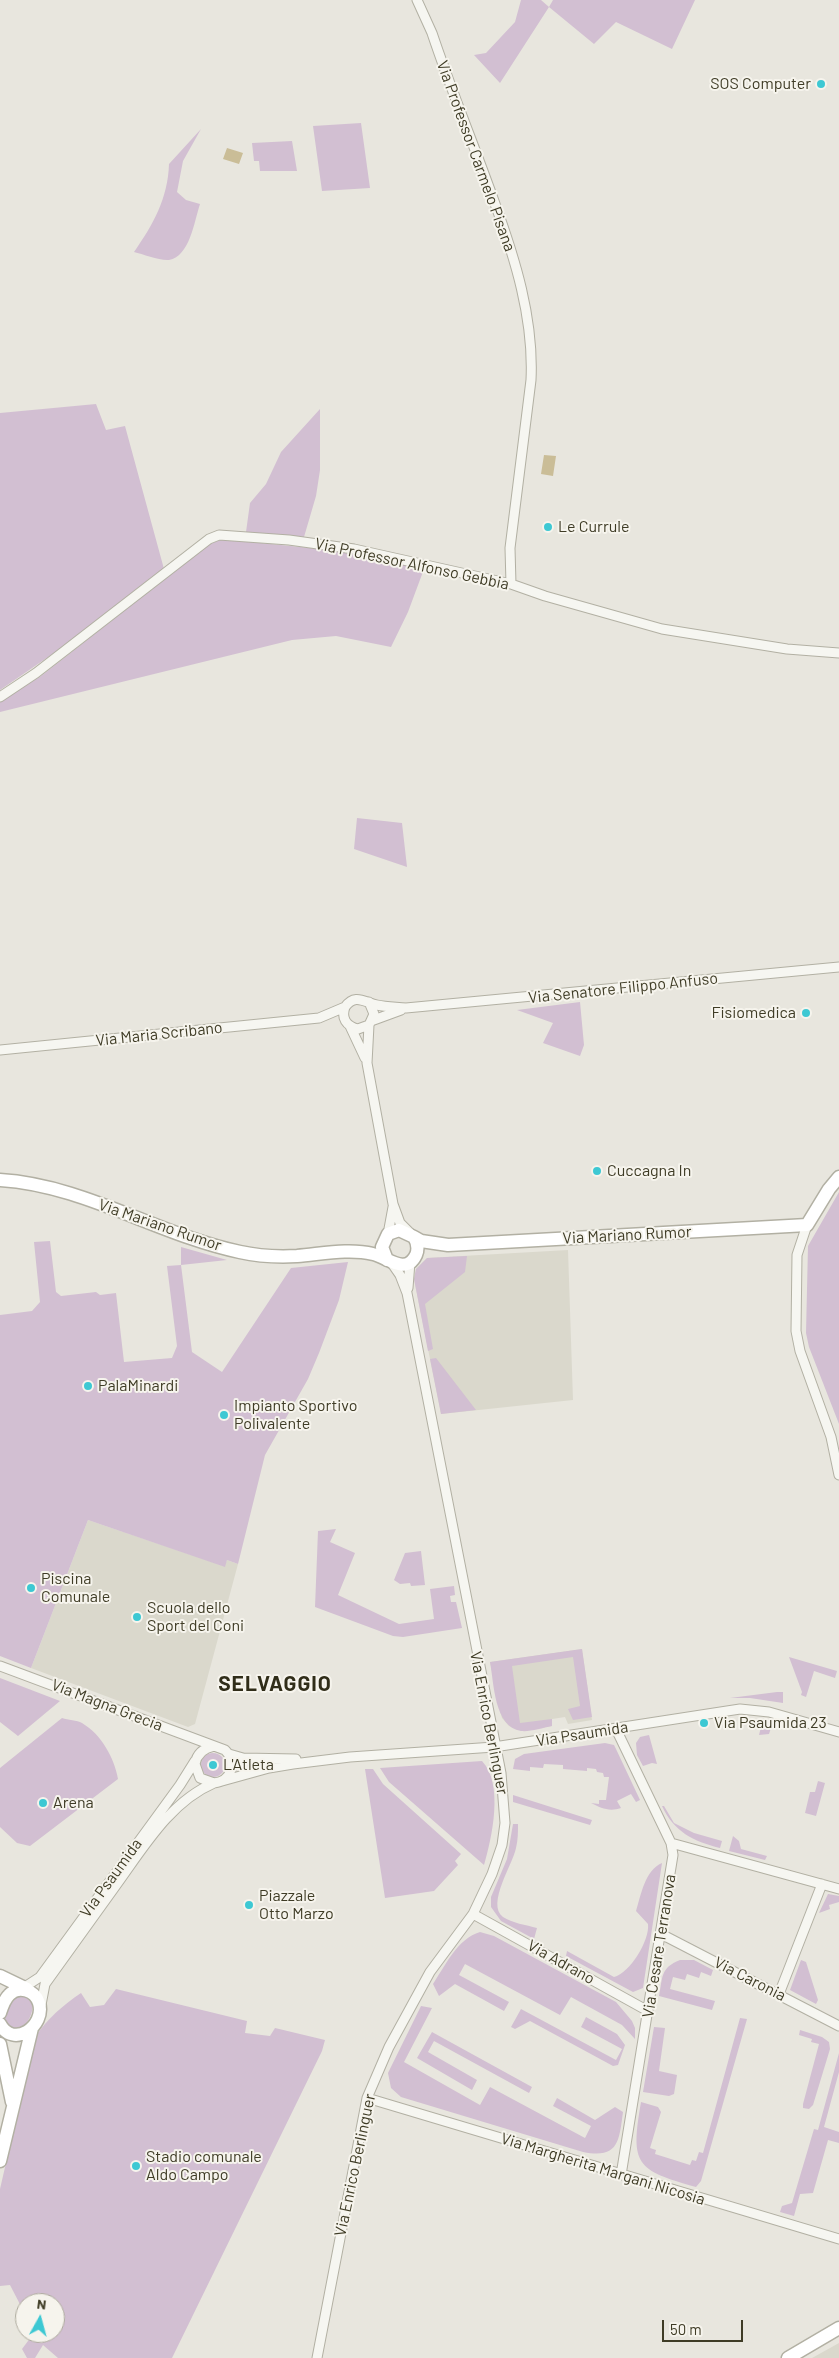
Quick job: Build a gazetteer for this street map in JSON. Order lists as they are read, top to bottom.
{
  "streets": {
    "street": [
      "Via Professor Carmelo Pisana",
      "Via Professor Alfonso Gebbia",
      "Via Senatore Filippo Anfuso",
      "Via Maria Scribano",
      "Via Mariano Rumor",
      "Via Magna Grecia",
      "Via Enrico Berlinguer",
      "Via Psaumida",
      "Via Cesare Terranova",
      "Via Adrano",
      "Via Caronia",
      "Via Margherita Margani Nicosia"
    ]
  },
  "crossings": [
    ["Via Professor Carmelo Pisana", "Via Professor Alfonso Gebbia"],
    ["Via Magna Grecia", "Via Psaumida"],
    ["Via Enrico Berlinguer", "Via Psaumida"],
    ["Via Enrico Berlinguer", "Via Adrano"],
    ["Via Enrico Berlinguer", "Via Margherita Margani Nicosia"],
    ["Via Psaumida", "Via Cesare Terranova"],
    ["Via Cesare Terranova", "Via Adrano"],
    ["Via Cesare Terranova", "Via Caronia"],
    ["Via Cesare Terranova", "Via Margherita Margani Nicosia"]
  ],
  "districts": ["SELVAGGIO"],
  "places": [
    "SOS Computer",
    "Le Currule",
    "Fisiomedica",
    "Cuccagna In",
    "PalaMinardi",
    "Impianto Sportivo Polivalente",
    "Piscina Comunale",
    "Scuola dello Sport del Coni",
    "Via Psaumida 23",
    "L'Atleta",
    "Arena",
    "Piazzale Otto Marzo",
    "Stadio comunale Aldo Campo"
  ],
  "scale_bar": "50 m",
  "north": "top"
}
